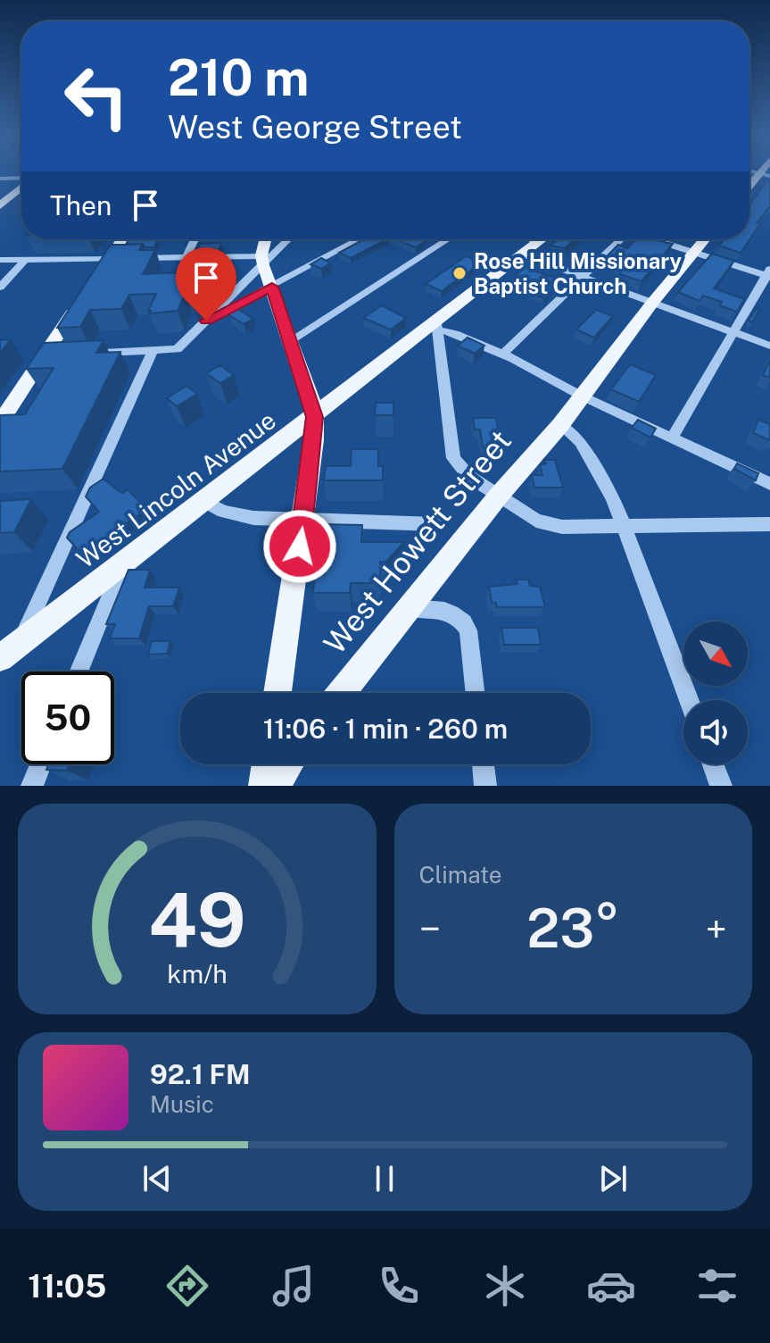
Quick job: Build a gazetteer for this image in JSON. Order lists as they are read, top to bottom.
{
  "streets": {
    "main road": ["West Lincoln Avenue", "West Howett Street"]
  },
  "places": ["Rose Hill Missionary Baptist Church"],
  "north": "bottom right",
  "page": {
    "turn": ["210 m", "West George Street"],
    "then": "Then",
    "limit": "50",
    "trip": "11:06 · 1 min · 260 m",
    "tile": "Climate",
    "heat": ["−", "23°", "+"],
    "song": ["92.1 FM", "Music"],
    "tabs": "11:05",
    "gauge": ["49", "km/h"]
  }
}
